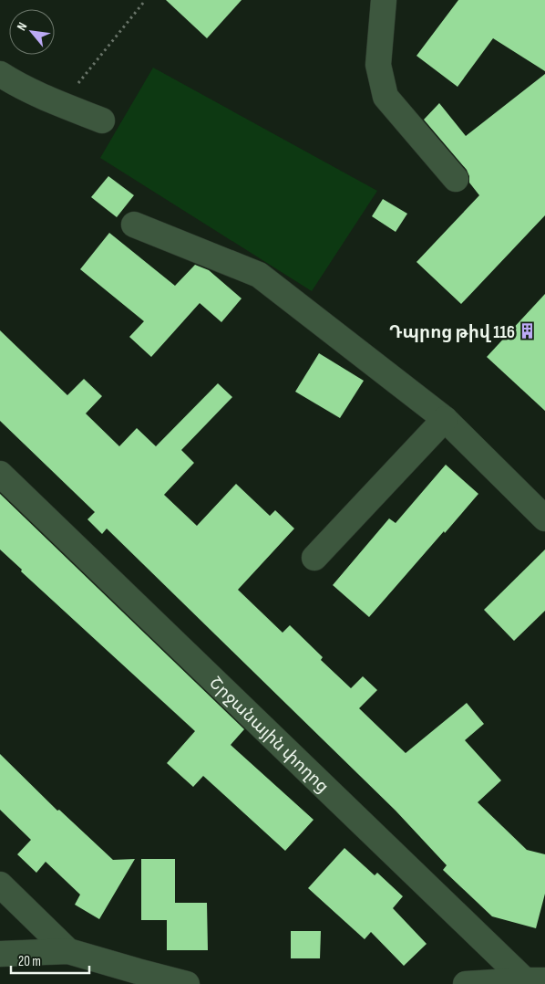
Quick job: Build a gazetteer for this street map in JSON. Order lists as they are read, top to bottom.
{
  "streets": {
    "street": ["Շրջանային փողոց"]
  },
  "places": {
    "building": ["Դպրոց թիվ 116"]
  },
  "scale_bar": "20 m",
  "north": "top left"
}
